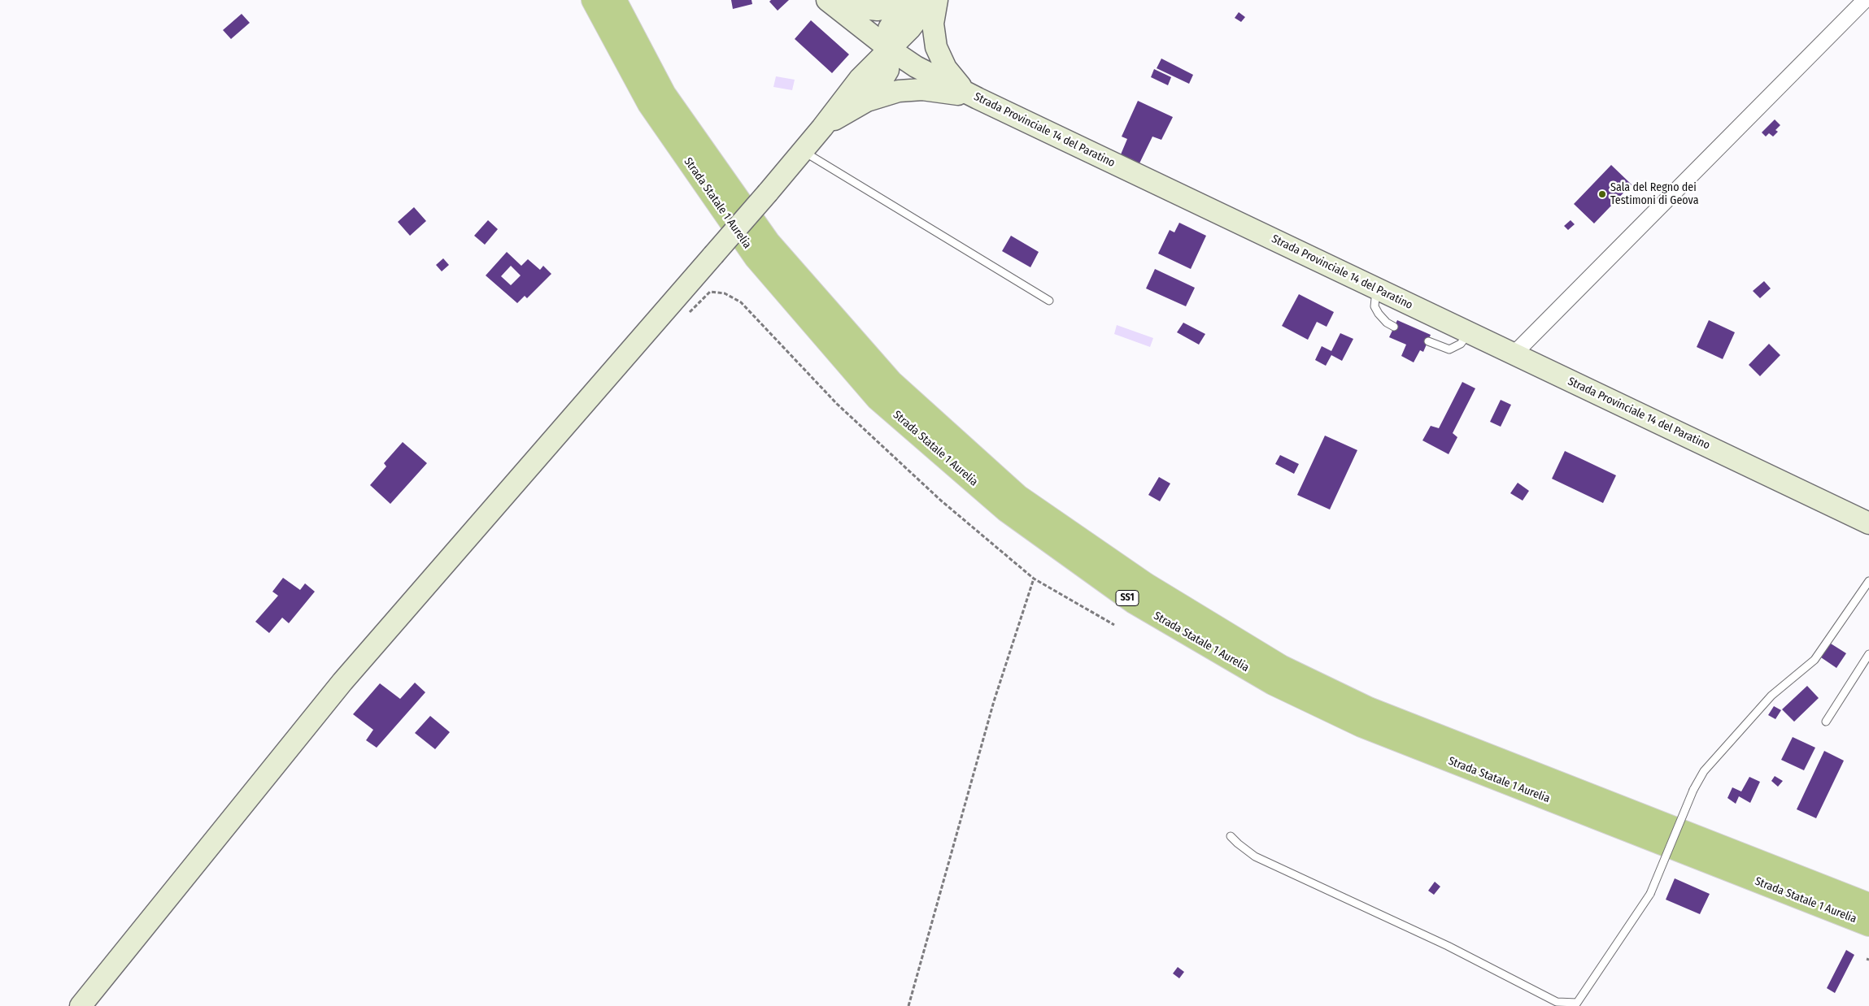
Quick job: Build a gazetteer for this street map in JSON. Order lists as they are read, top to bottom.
{
  "streets": {
    "highway": ["Strada Statale 1 Aurelia", "SS1"],
    "main road": ["Strada Provinciale 14 del Paratino"]
  },
  "places": ["Sala del Regno dei Testimoni di Geova"]
}
